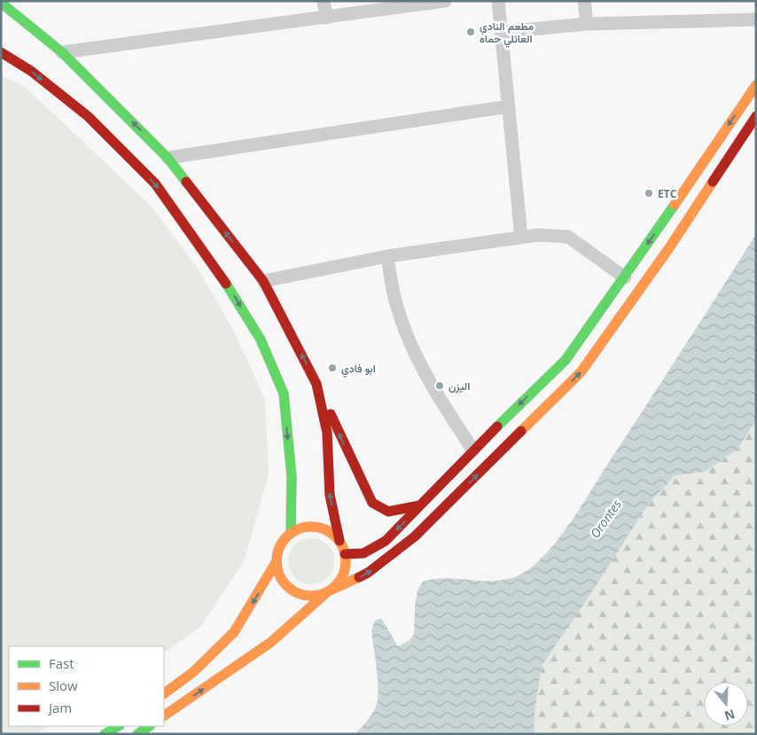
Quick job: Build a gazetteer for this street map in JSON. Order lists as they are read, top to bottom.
{
  "water": ["Orontes"],
  "places": [
    "مطعم النادي العائلي حماه",
    "ETC",
    "ابو فادي",
    "اليزن"
  ],
  "legend": ["Fast", "Slow", "Jam"],
  "north": "bottom"
}
